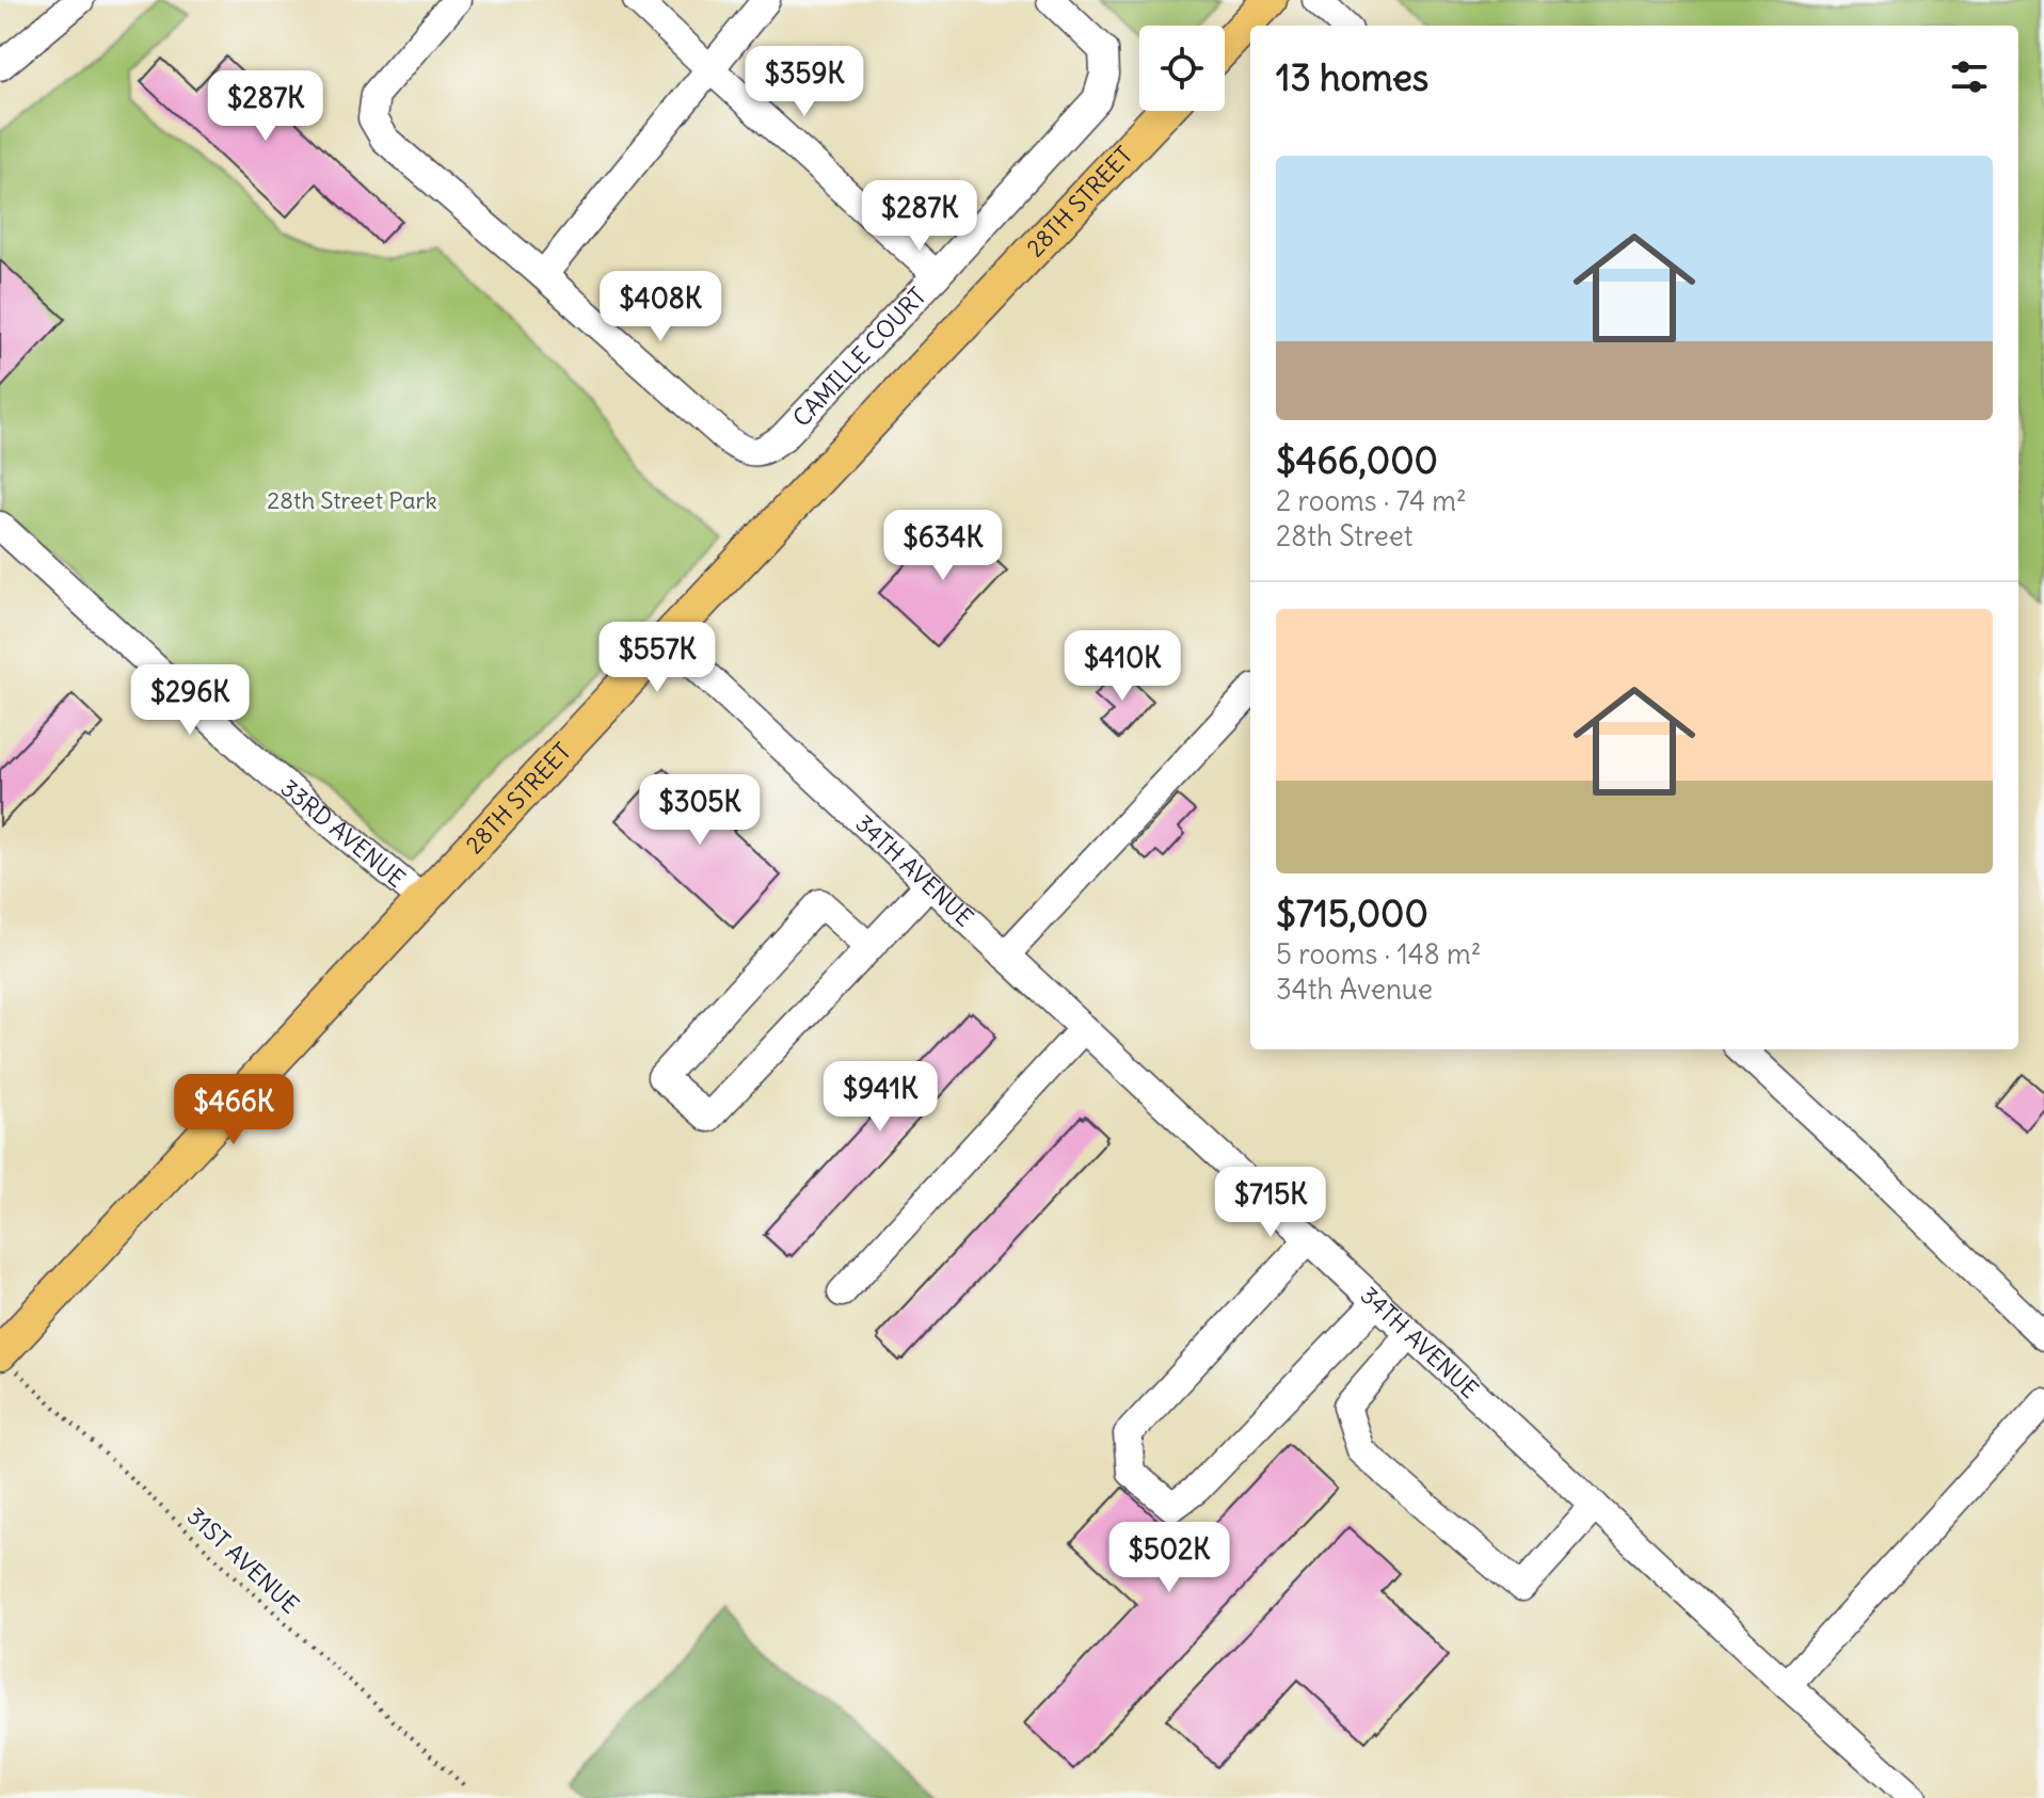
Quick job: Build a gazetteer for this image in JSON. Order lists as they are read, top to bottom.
{
  "streets": {
    "main road": ["28TH STREET"],
    "street": ["CAMILLE COURT", "33RD AVENUE", "34TH AVENUE"],
    "path": ["31ST AVENUE"]
  },
  "crossings": [
    ["28TH STREET", "33RD AVENUE"],
    ["28TH STREET", "34TH AVENUE"],
    ["28TH STREET", "31ST AVENUE"]
  ],
  "parks": ["28th Street Park"],
  "page": {
    "heading": "13 homes",
    "price": [
      "$359K",
      "$287K",
      "$287K",
      "$408K",
      "$634K",
      "$557K",
      "$410K",
      "$296K",
      "$305K",
      "$941K",
      "$466K",
      "$715K",
      "$502K"
    ],
    "list": [
      {
        "name": "$466,000",
        "note": "2 rooms · 74 m² · 28th Street"
      },
      {
        "name": "$715,000",
        "note": "5 rooms · 148 m² · 34th Avenue"
      }
    ]
  }
}
